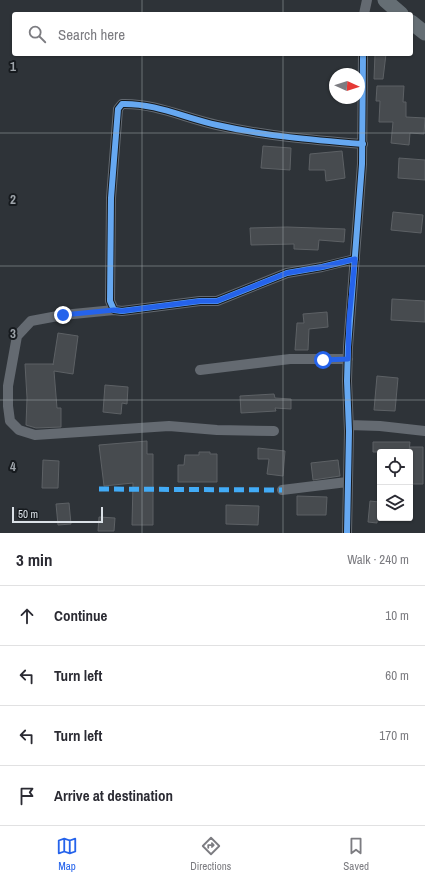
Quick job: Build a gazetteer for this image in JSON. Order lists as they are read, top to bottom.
{
  "scale_bar": "50 m",
  "north": "right",
  "page": {
    "search": "Search here",
    "scale": "50 m",
    "heading": ["3 min", "Walk · 240 m"],
    "list": [
      ["Continue", "10 m"],
      ["Turn left", "60 m"],
      ["Turn left", "170 m"],
      "Arrive at destination"
    ],
    "nav": ["Map", "Directions", "Saved"]
  },
  "grid": {
    "rows": [
      "1",
      "2",
      "3",
      "4"
    ]
  }
}
